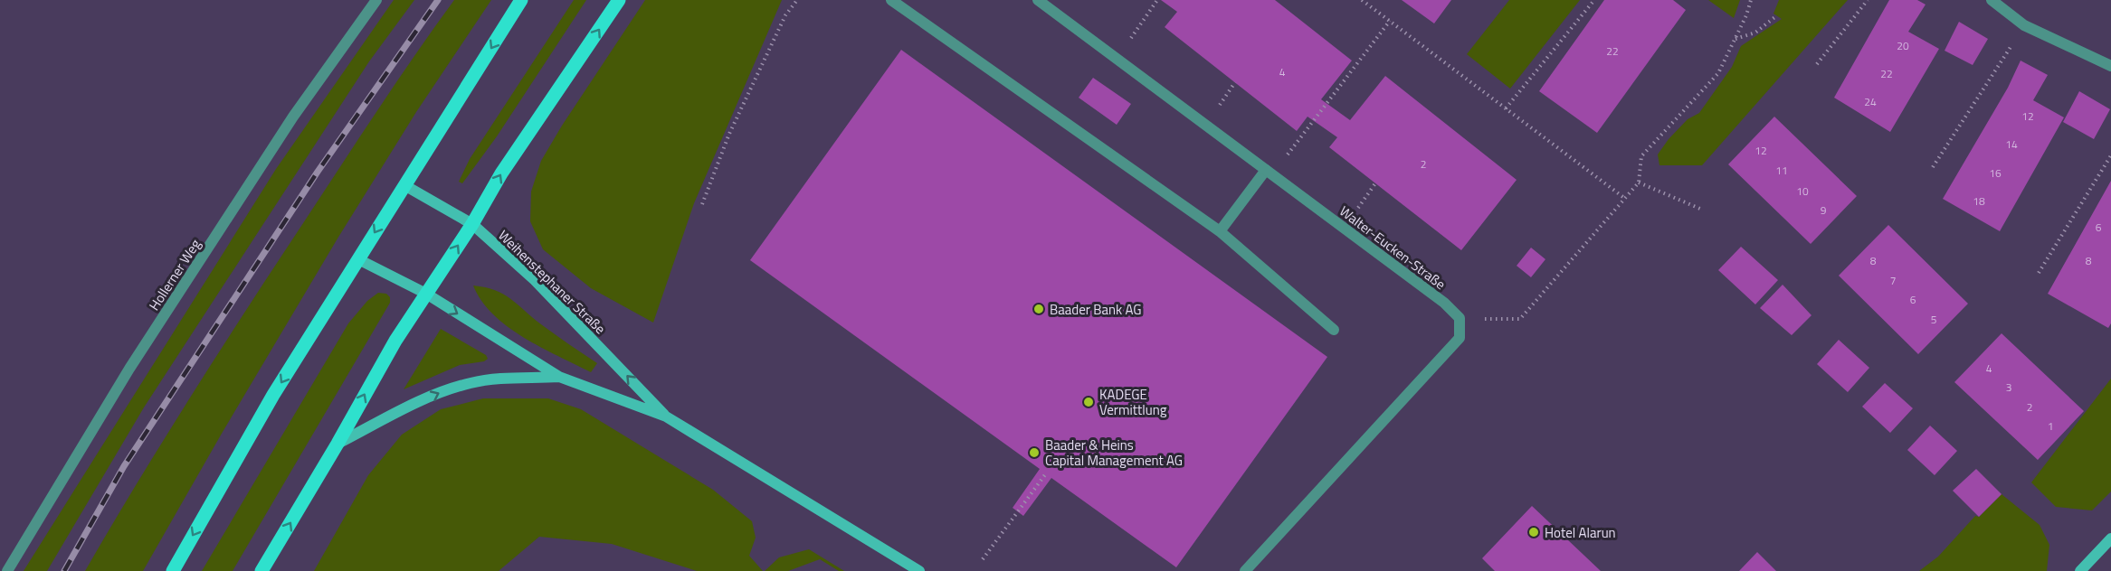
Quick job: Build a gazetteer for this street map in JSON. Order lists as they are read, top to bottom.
{
  "streets": {
    "street": ["Walter-Eucken-Straße", "Hollerner Weg", "Weihenstephaner Straße"]
  },
  "places": [
    "Baader Bank AG",
    "KADEGE Vermittlung",
    "Baader & Heins Capital Management AG",
    "Hotel Alarun"
  ],
  "house_numbers": [
    "20",
    "22",
    "4",
    "22",
    "24",
    "12",
    "14",
    "12",
    "2",
    "11",
    "16",
    "10",
    "18",
    "9",
    "6",
    "8",
    "8",
    "7",
    "6",
    "5",
    "4",
    "3",
    "2",
    "1"
  ]
}
